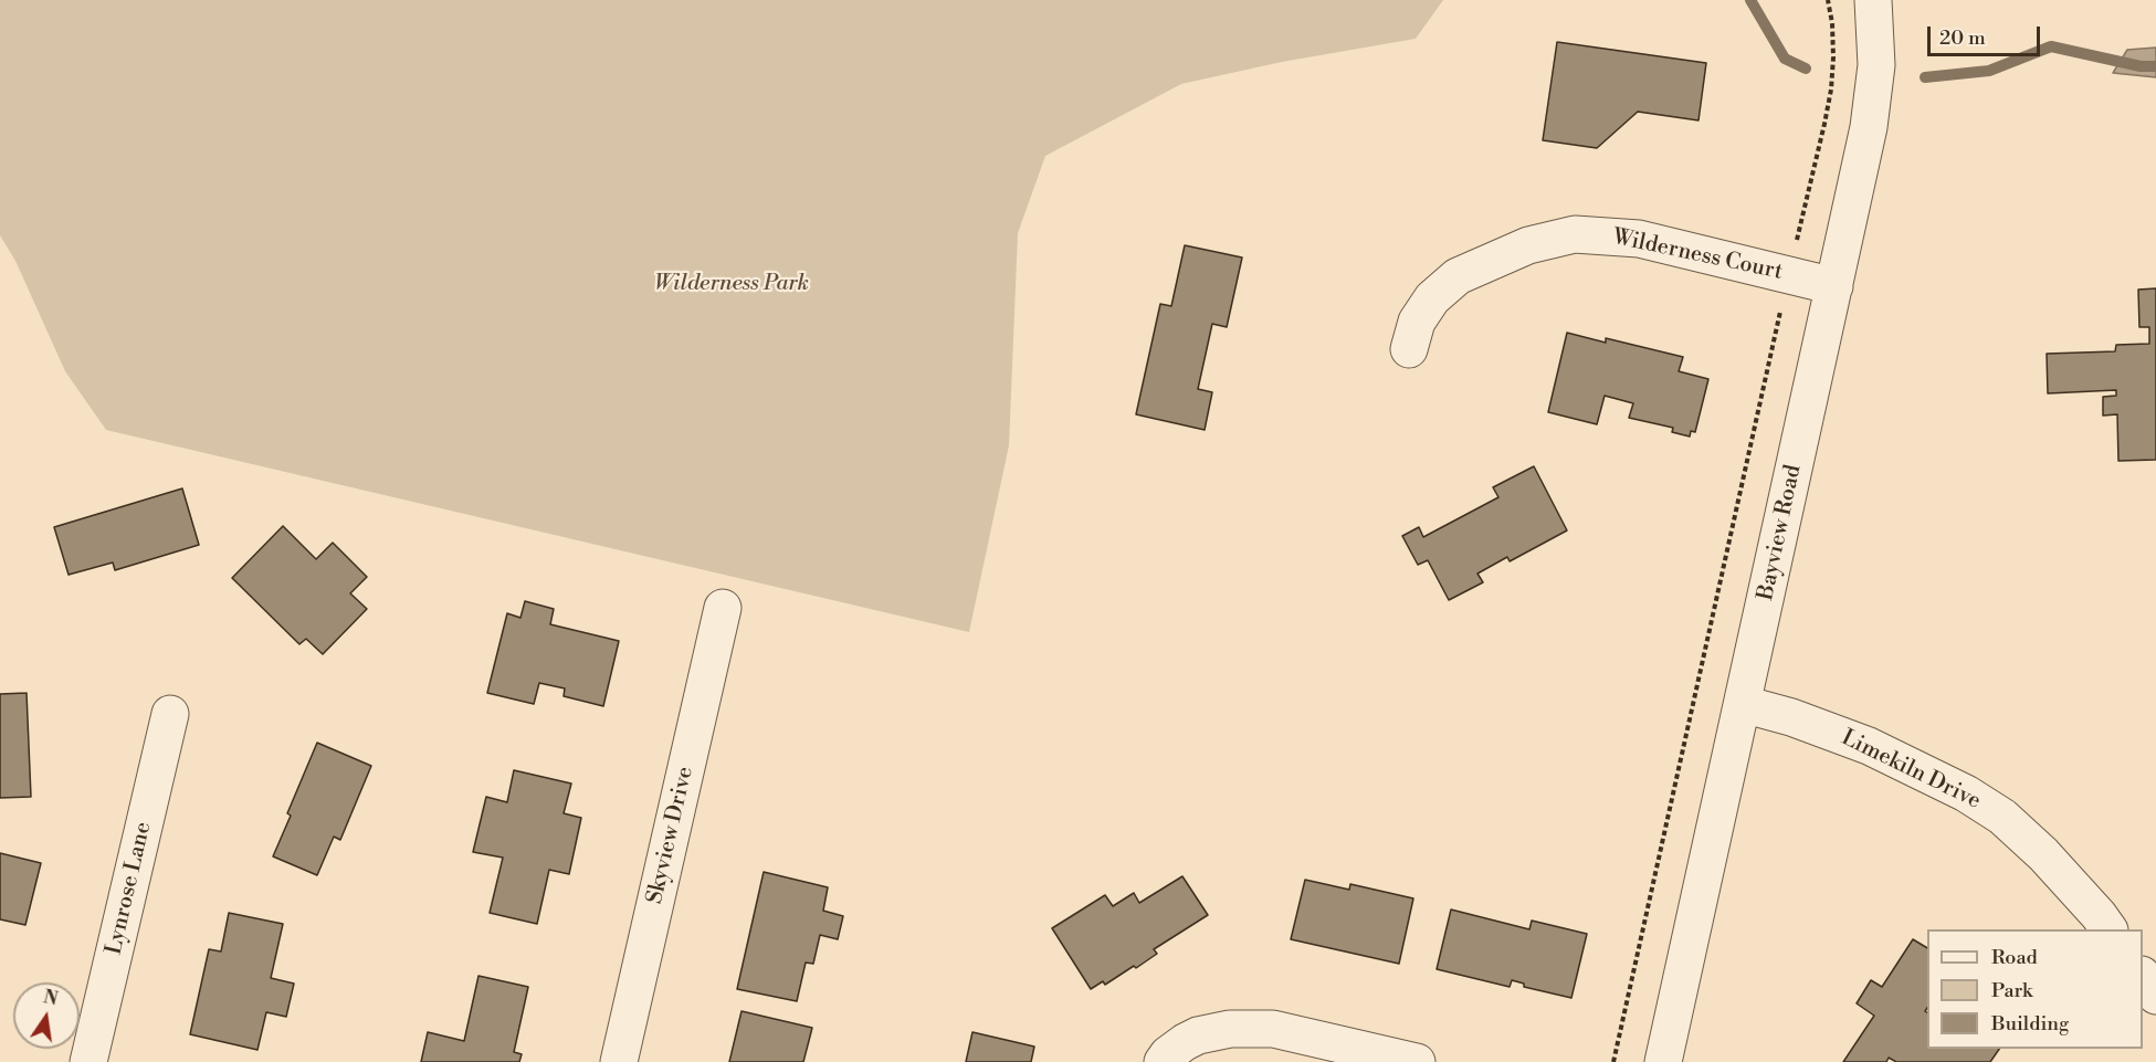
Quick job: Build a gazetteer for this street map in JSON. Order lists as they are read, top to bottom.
{
  "streets": {
    "street": [
      "Wilderness Court",
      "Bayview Road",
      "Limekiln Drive",
      "Skyview Drive",
      "Lynrose Lane"
    ]
  },
  "crossings": [
    ["Wilderness Court", "Bayview Road"],
    ["Bayview Road", "Limekiln Drive"]
  ],
  "parks": ["Wilderness Park"],
  "legend": ["Road", "Park", "Building"],
  "scale_bar": "20 m",
  "north": "top"
}
